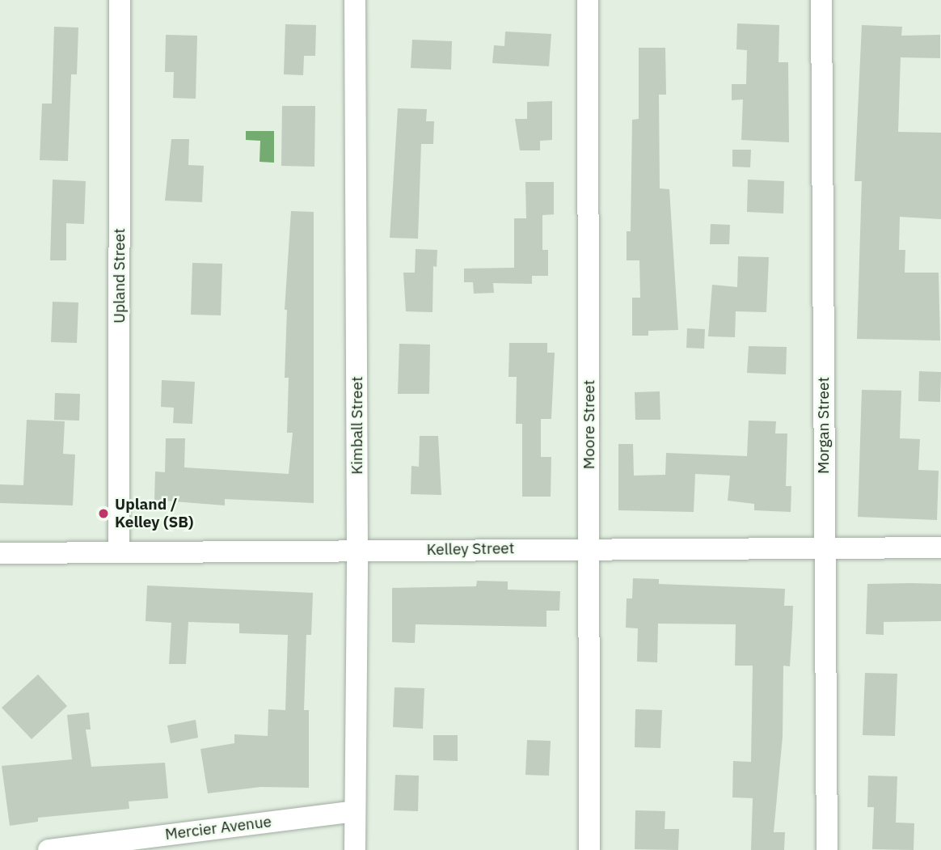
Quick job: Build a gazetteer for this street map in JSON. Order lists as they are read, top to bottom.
{
  "streets": {
    "street": [
      "Upland Street",
      "Moore Street",
      "Kimball Street",
      "Morgan Street",
      "Kelley Street",
      "Mercier Avenue"
    ]
  },
  "crossings": [
    ["Upland Street", "Kelley Street"],
    ["Moore Street", "Kelley Street"],
    ["Kimball Street", "Kelley Street"],
    ["Kimball Street", "Mercier Avenue"],
    ["Morgan Street", "Kelley Street"]
  ],
  "places": ["Upland / Kelley (SB)"]
}
